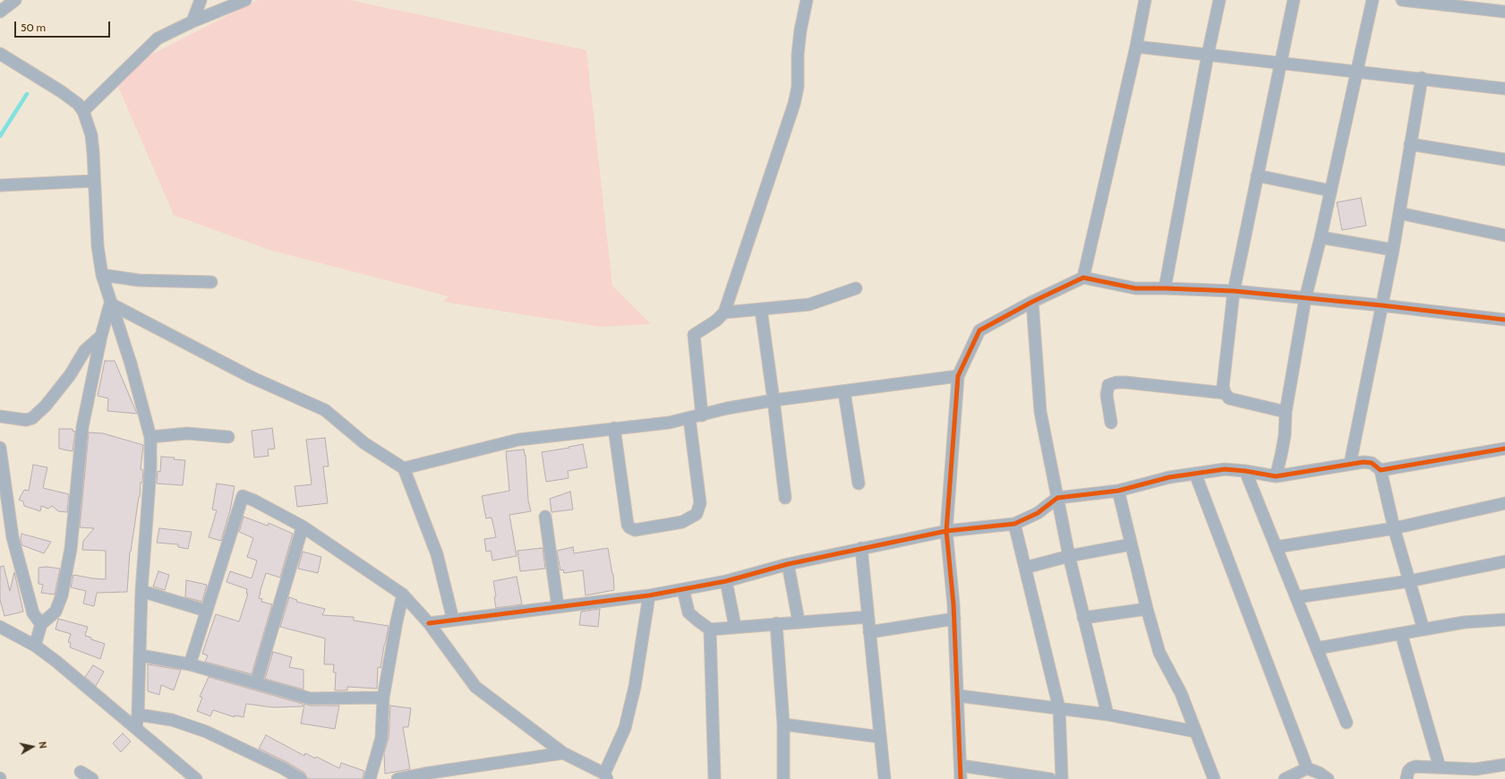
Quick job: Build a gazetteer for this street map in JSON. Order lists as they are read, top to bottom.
{
  "scale_bar": "50 m",
  "north": "right"
}
